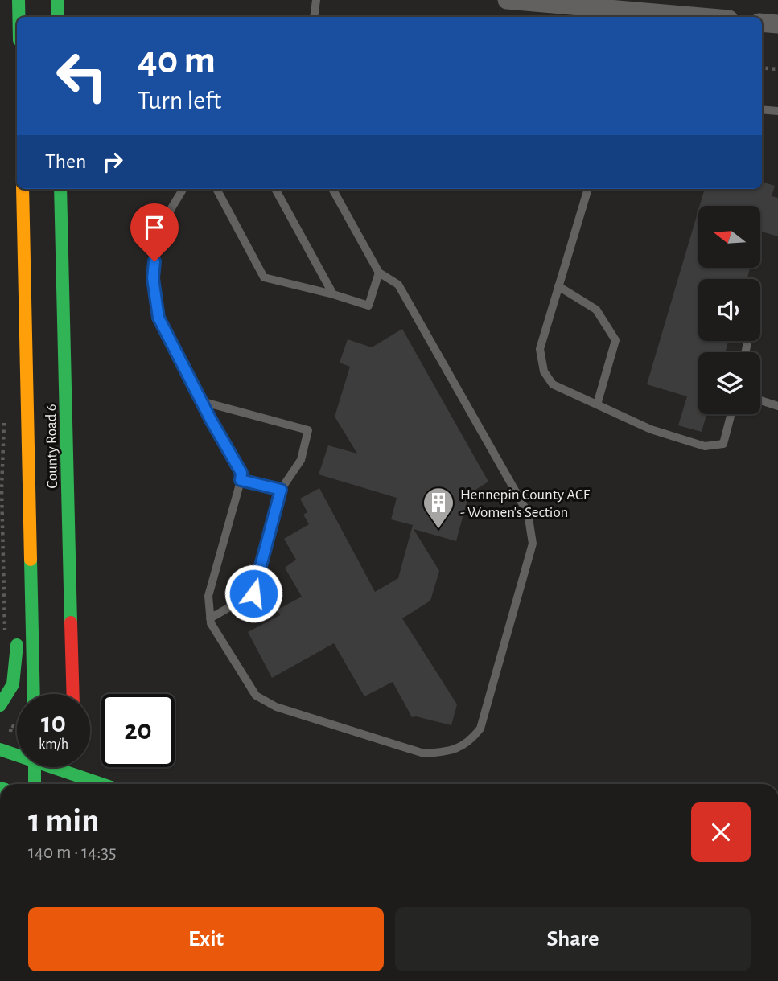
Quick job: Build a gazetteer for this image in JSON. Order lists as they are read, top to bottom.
{
  "streets": {
    "main road": ["County Road 6"]
  },
  "places": {
    "building": ["Hennepin County ACF - Women's Section"]
  },
  "north": "left",
  "page": {
    "turn": ["40 m", "Turn left"],
    "then": "Then",
    "speed": "10 km/h",
    "limit": "20",
    "heading": ["1 min", "140 m · 14:35"],
    "buttons": ["Exit", "Share"]
  }
}
